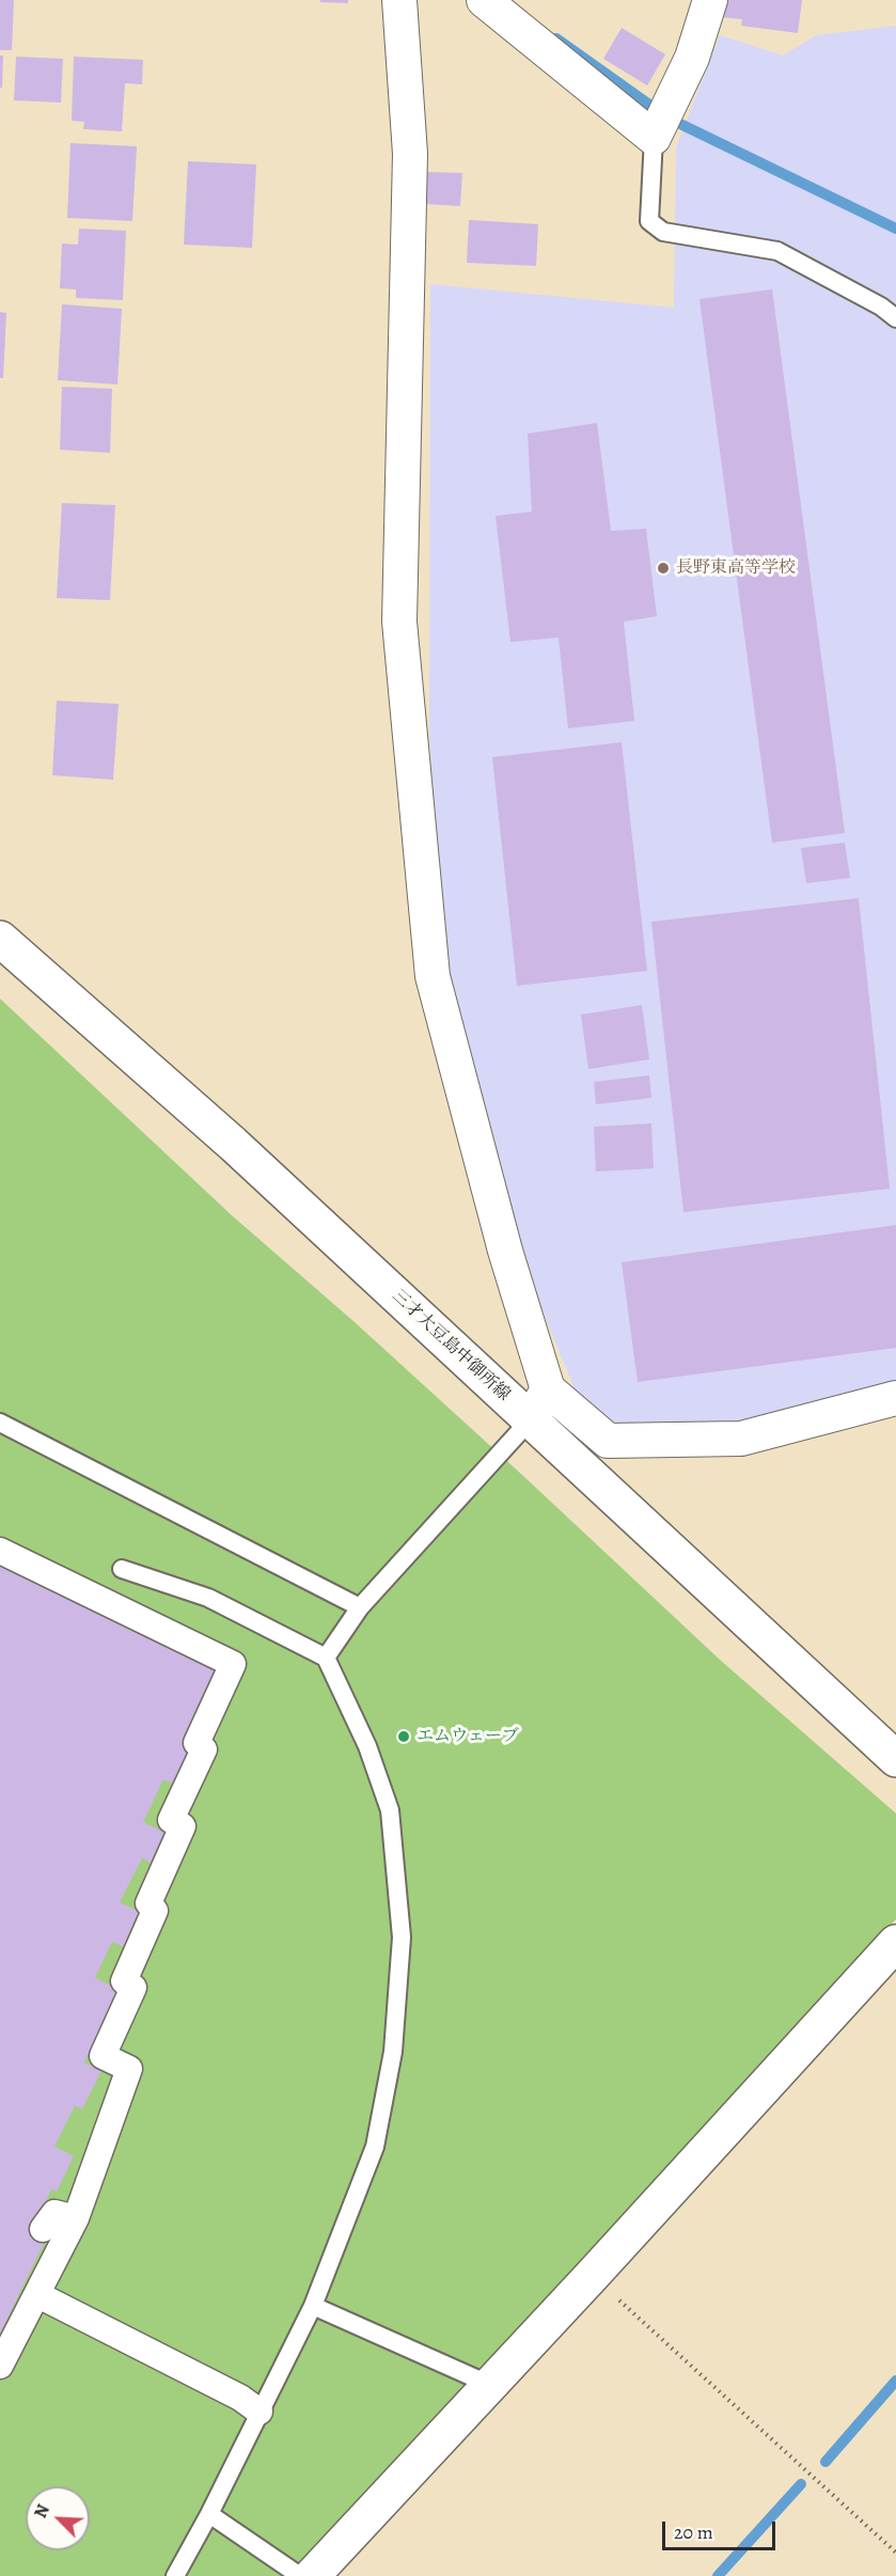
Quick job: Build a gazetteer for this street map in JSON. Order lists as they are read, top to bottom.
{
  "streets": {
    "main road": ["三才大豆島中御所線"]
  },
  "places": ["長野東高等学校", "エムウェーブ"],
  "scale_bar": "20 m",
  "north": "top left"
}
